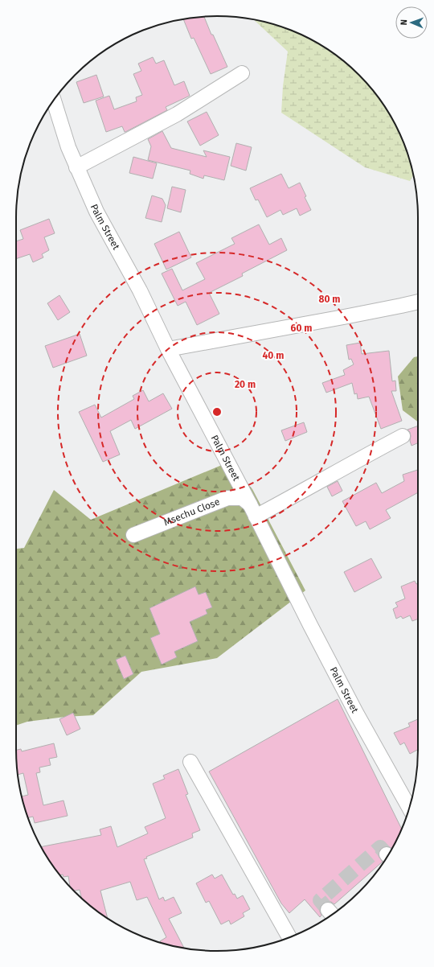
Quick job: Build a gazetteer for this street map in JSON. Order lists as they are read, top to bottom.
{
  "streets": {
    "street": ["Palm Street", "Msechu Close"]
  },
  "crossings": [
    ["Palm Street", "Msechu Close"]
  ],
  "north": "left",
  "rings": [
    "80 m",
    "60 m",
    "40 m",
    "20 m"
  ]
}
